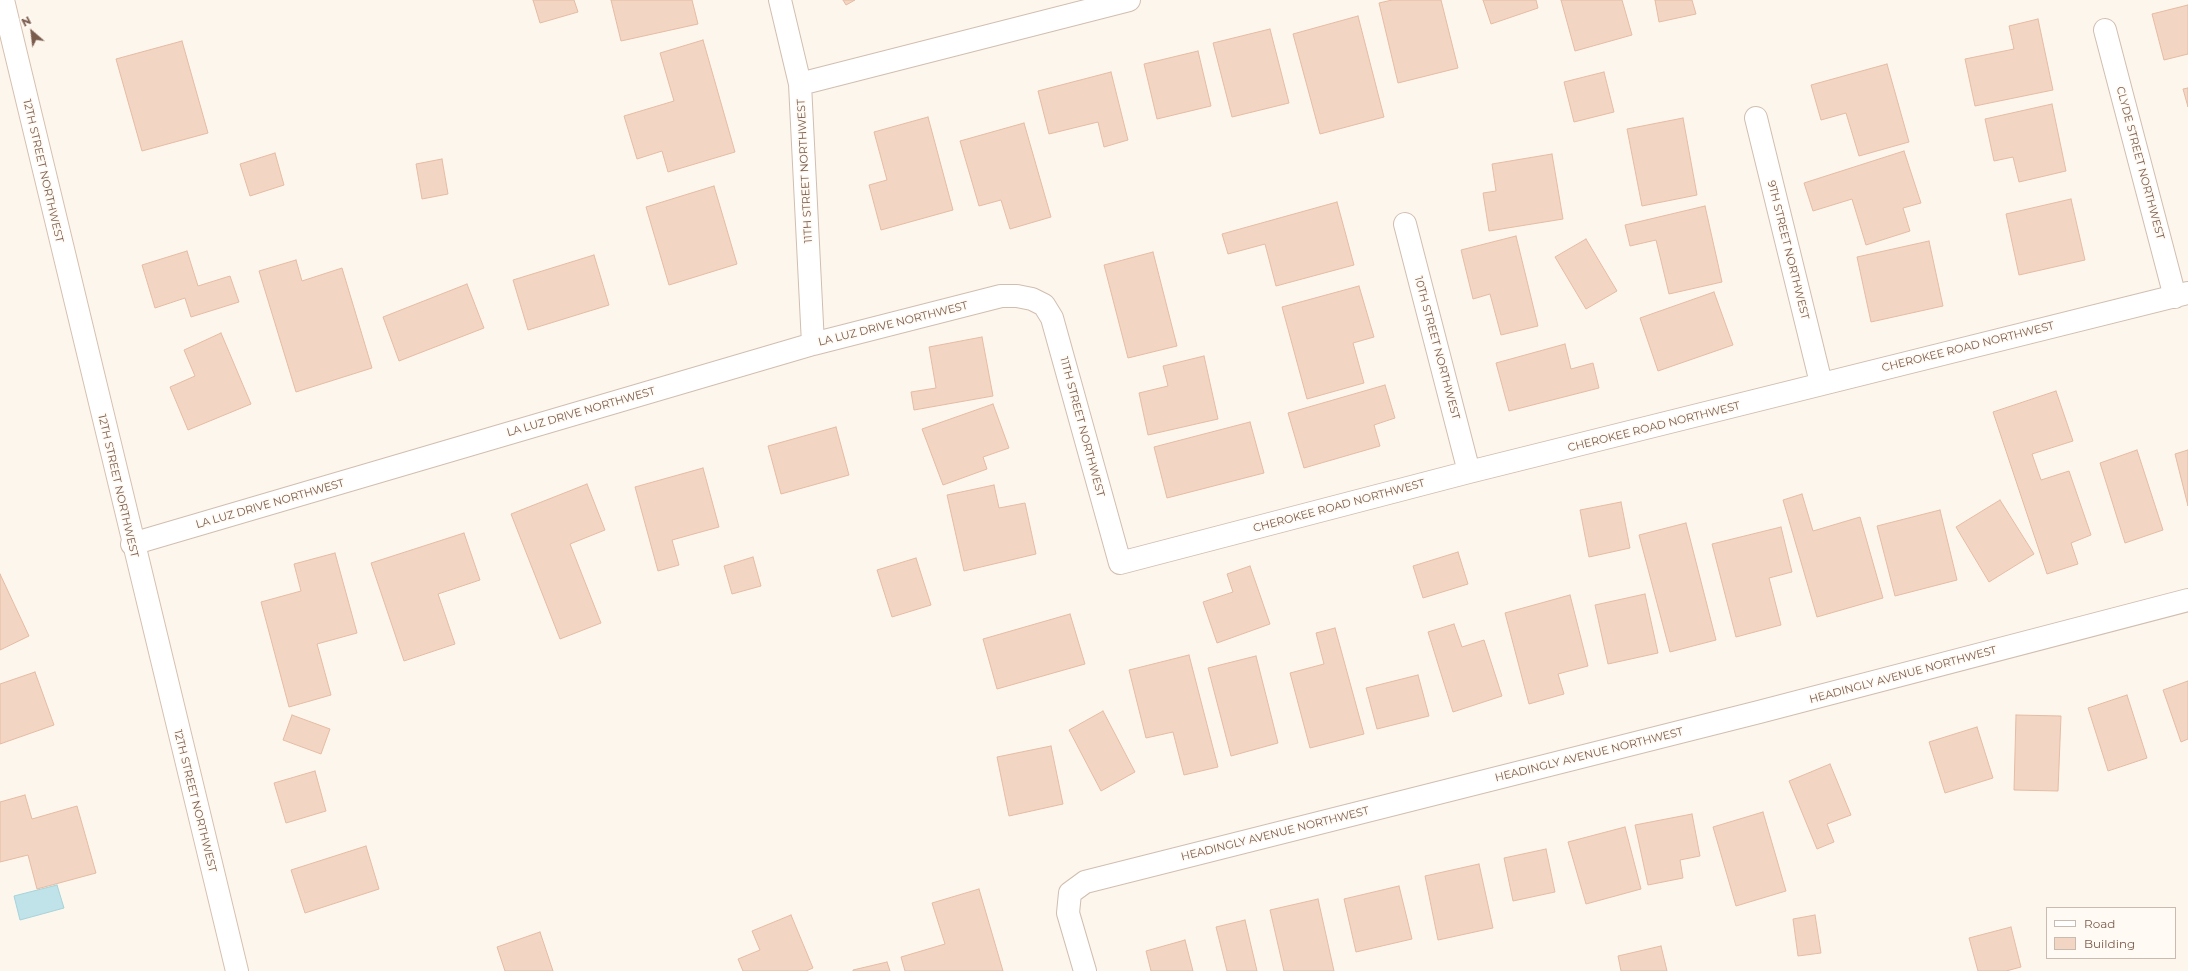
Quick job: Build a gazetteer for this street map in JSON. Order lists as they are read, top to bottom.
{
  "streets": {
    "street": [
      "CLYDE STREET NORTHWEST",
      "12TH STREET NORTHWEST",
      "11TH STREET NORTHWEST",
      "9TH STREET NORTHWEST",
      "LA LUZ DRIVE NORTHWEST",
      "CHEROKEE ROAD NORTHWEST",
      "10TH STREET NORTHWEST",
      "HEADINGLY AVENUE NORTHWEST"
    ]
  },
  "crossings": [
    ["CLYDE STREET NORTHWEST", "CHEROKEE ROAD NORTHWEST"],
    ["12TH STREET NORTHWEST", "LA LUZ DRIVE NORTHWEST"],
    ["11TH STREET NORTHWEST", "LA LUZ DRIVE NORTHWEST"],
    ["11TH STREET NORTHWEST", "CHEROKEE ROAD NORTHWEST"],
    ["9TH STREET NORTHWEST", "CHEROKEE ROAD NORTHWEST"],
    ["CHEROKEE ROAD NORTHWEST", "10TH STREET NORTHWEST"]
  ],
  "legend": ["Road", "Building"],
  "north": "top left"
}
